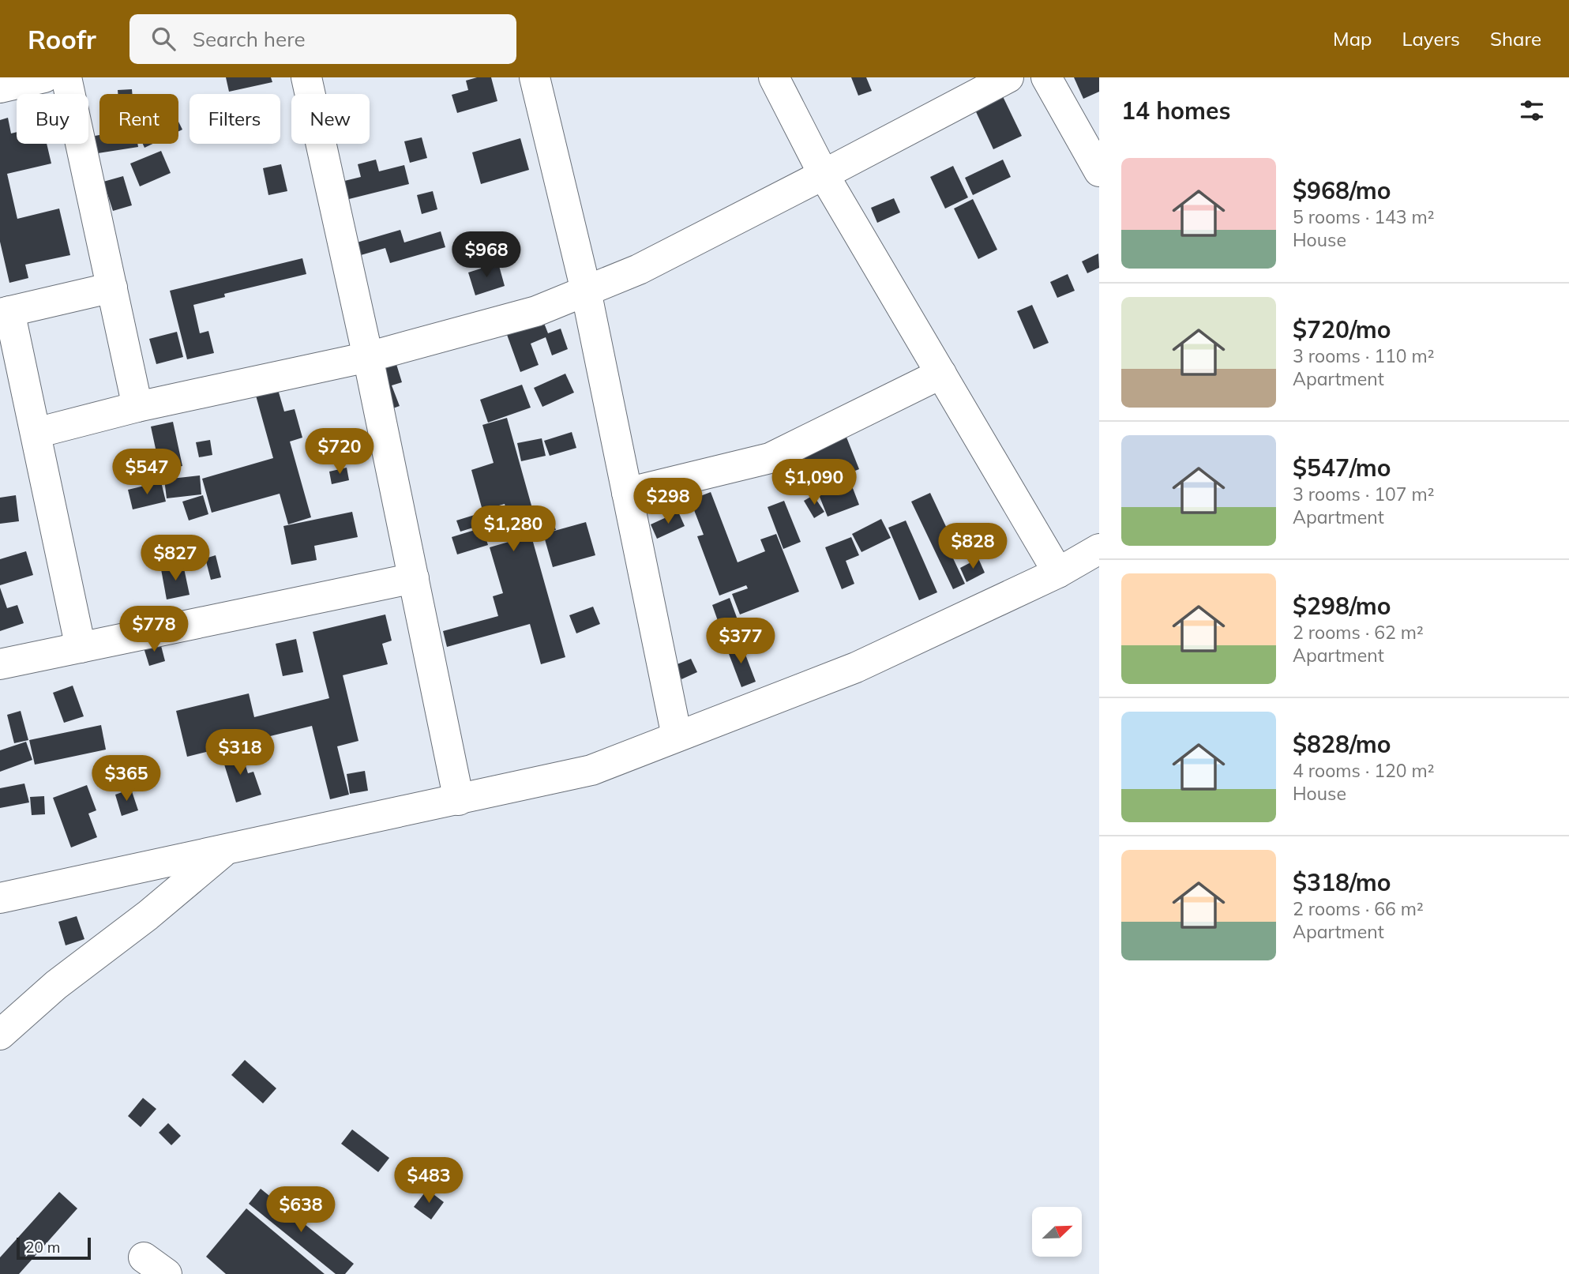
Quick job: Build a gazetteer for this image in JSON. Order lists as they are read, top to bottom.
{
  "scale_bar": "20 m",
  "north": "top right",
  "page": {
    "header": "Roofr",
    "search": "Search here",
    "nav": ["Map", "Layers", "Share"],
    "heading": "14 homes",
    "chip": [
      "Buy",
      "Rent",
      "Filters",
      "New"
    ],
    "list": [
      {
        "name": "$968/mo",
        "note": "5 rooms · 143 m² · House"
      },
      {
        "name": "$720/mo",
        "note": "3 rooms · 110 m² · Apartment"
      },
      {
        "name": "$547/mo",
        "note": "3 rooms · 107 m² · Apartment"
      },
      {
        "name": "$298/mo",
        "note": "2 rooms · 62 m² · Apartment"
      },
      {
        "name": "$828/mo",
        "note": "4 rooms · 120 m² · House"
      },
      {
        "name": "$318/mo",
        "note": "2 rooms · 66 m² · Apartment"
      }
    ],
    "price": [
      "$968",
      "$720",
      "$547",
      "$1,090",
      "$298",
      "$1,280",
      "$828",
      "$827",
      "$778",
      "$377",
      "$318",
      "$365",
      "$483",
      "$638"
    ],
    "scale": "20 m"
  }
}
